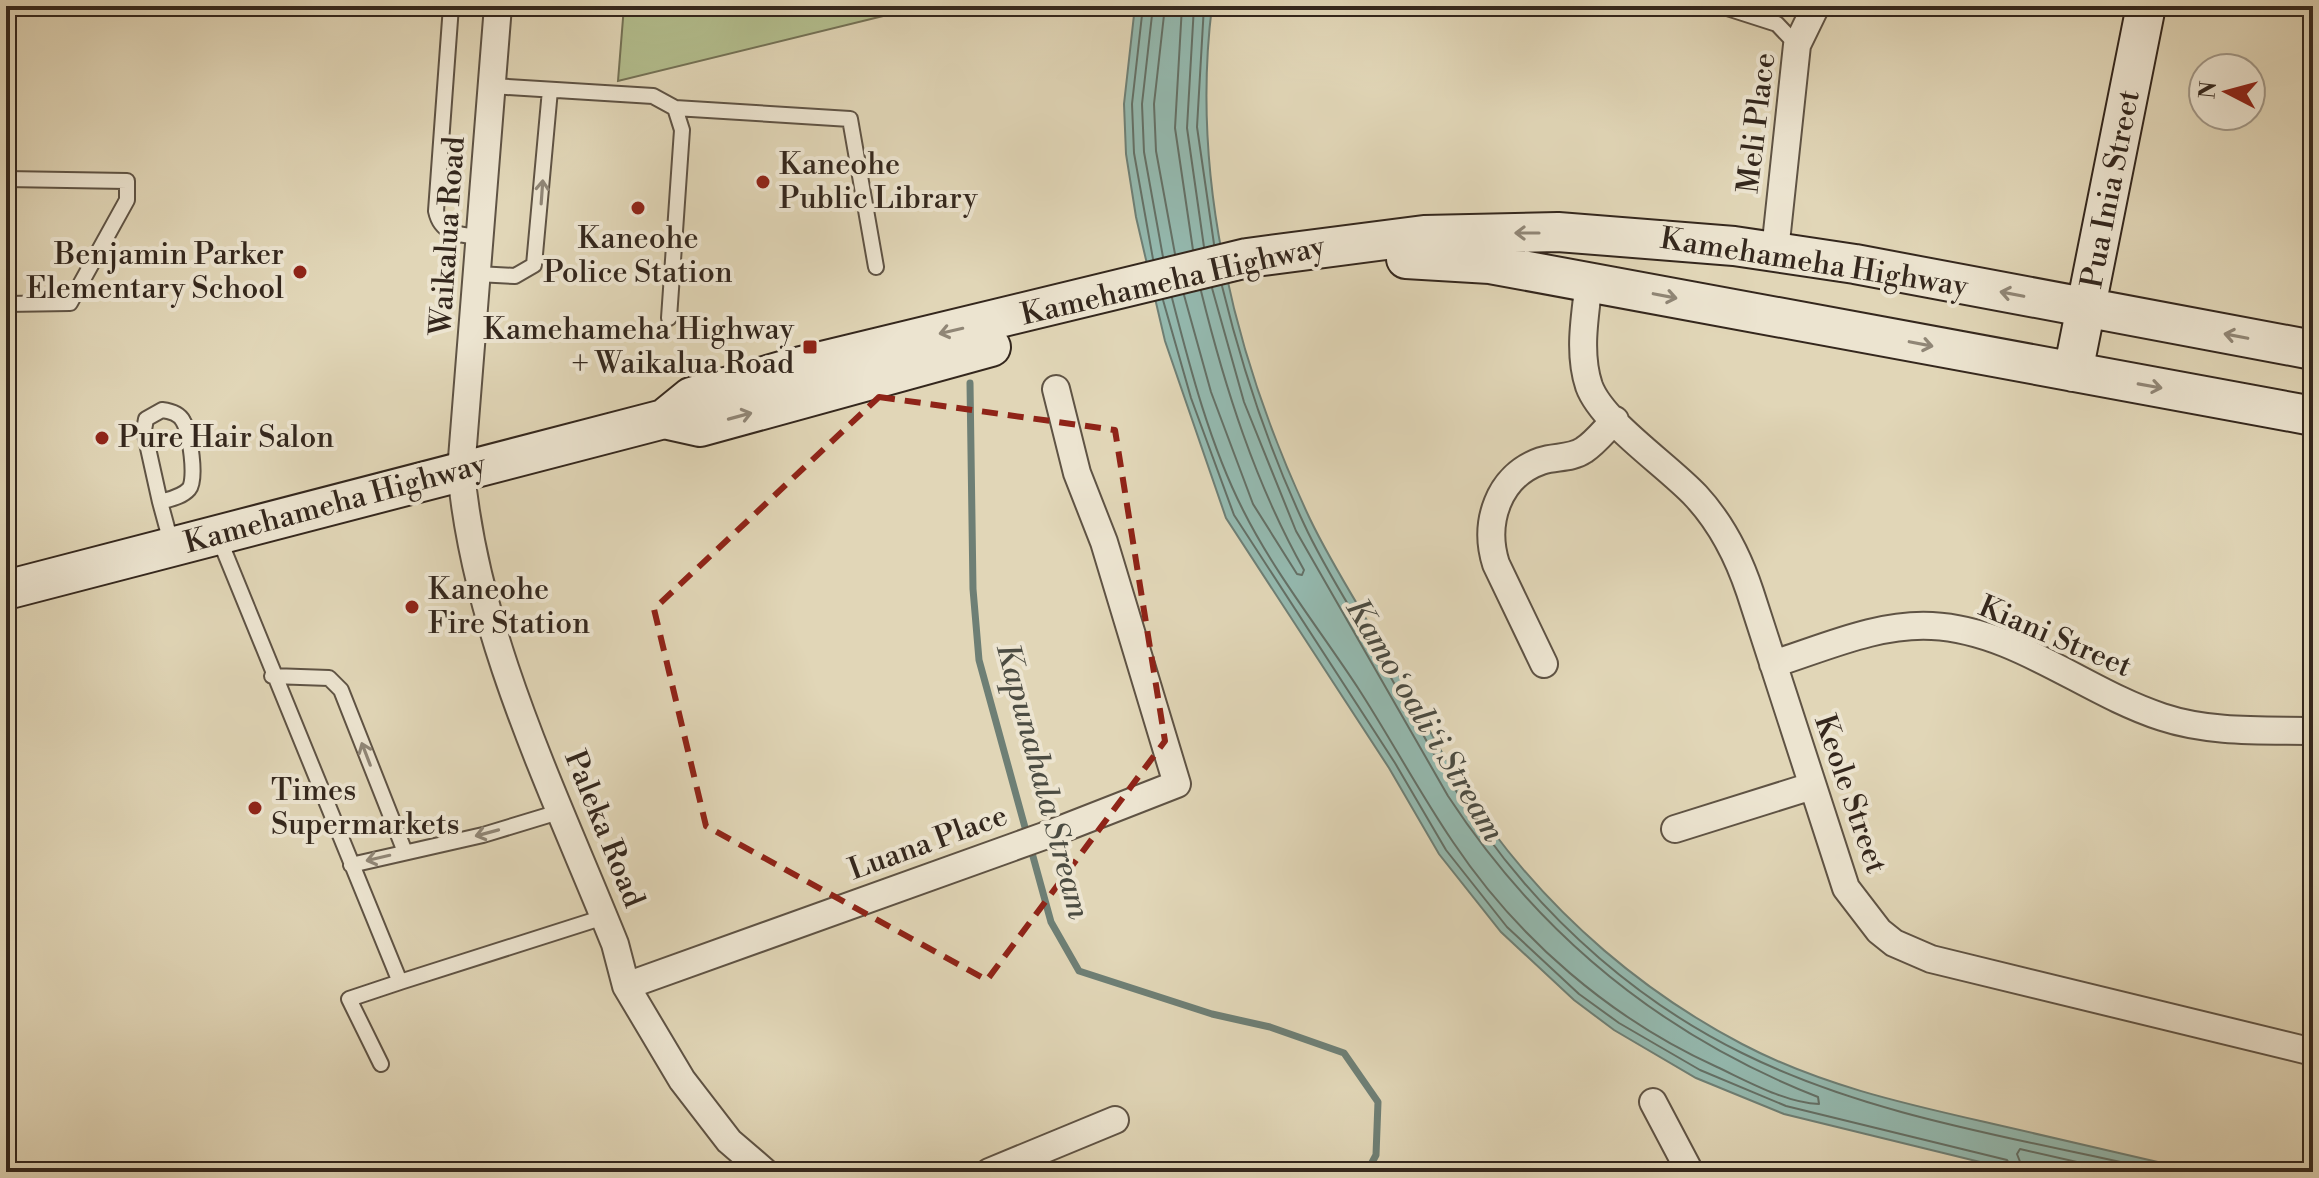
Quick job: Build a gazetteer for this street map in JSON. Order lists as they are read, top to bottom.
{
  "streets": {
    "main road": ["Pua Inia Street", "Kamehameha Highway"],
    "street": [
      "Meli Place",
      "Waikalua Road",
      "Kiani Street",
      "Keole Street",
      "Paleka Road",
      "Luana Place"
    ]
  },
  "crossings": [
    ["Meli Place", "Kamehameha Highway"],
    ["Pua Inia Street", "Kamehameha Highway"],
    ["Waikalua Road", "Kamehameha Highway"],
    ["Waikalua Road", "Paleka Road"],
    ["Kamehameha Highway", "Keole Street"],
    ["Kamehameha Highway", "Paleka Road"],
    ["Kiani Street", "Keole Street"],
    ["Paleka Road", "Luana Place"]
  ],
  "water": ["Kamoʻoaliʻi Stream", "Kapunahala Stream"],
  "places": {
    "other": [
      "Kaneohe Public Library",
      "Kaneohe Police Station",
      "Benjamin Parker Elementary School",
      "Pure Hair Salon",
      "Kaneohe Fire Station",
      "Times Supermarkets"
    ],
    "transit": ["Kamehameha Highway + Waikalua Road"]
  },
  "north": "left"
}
